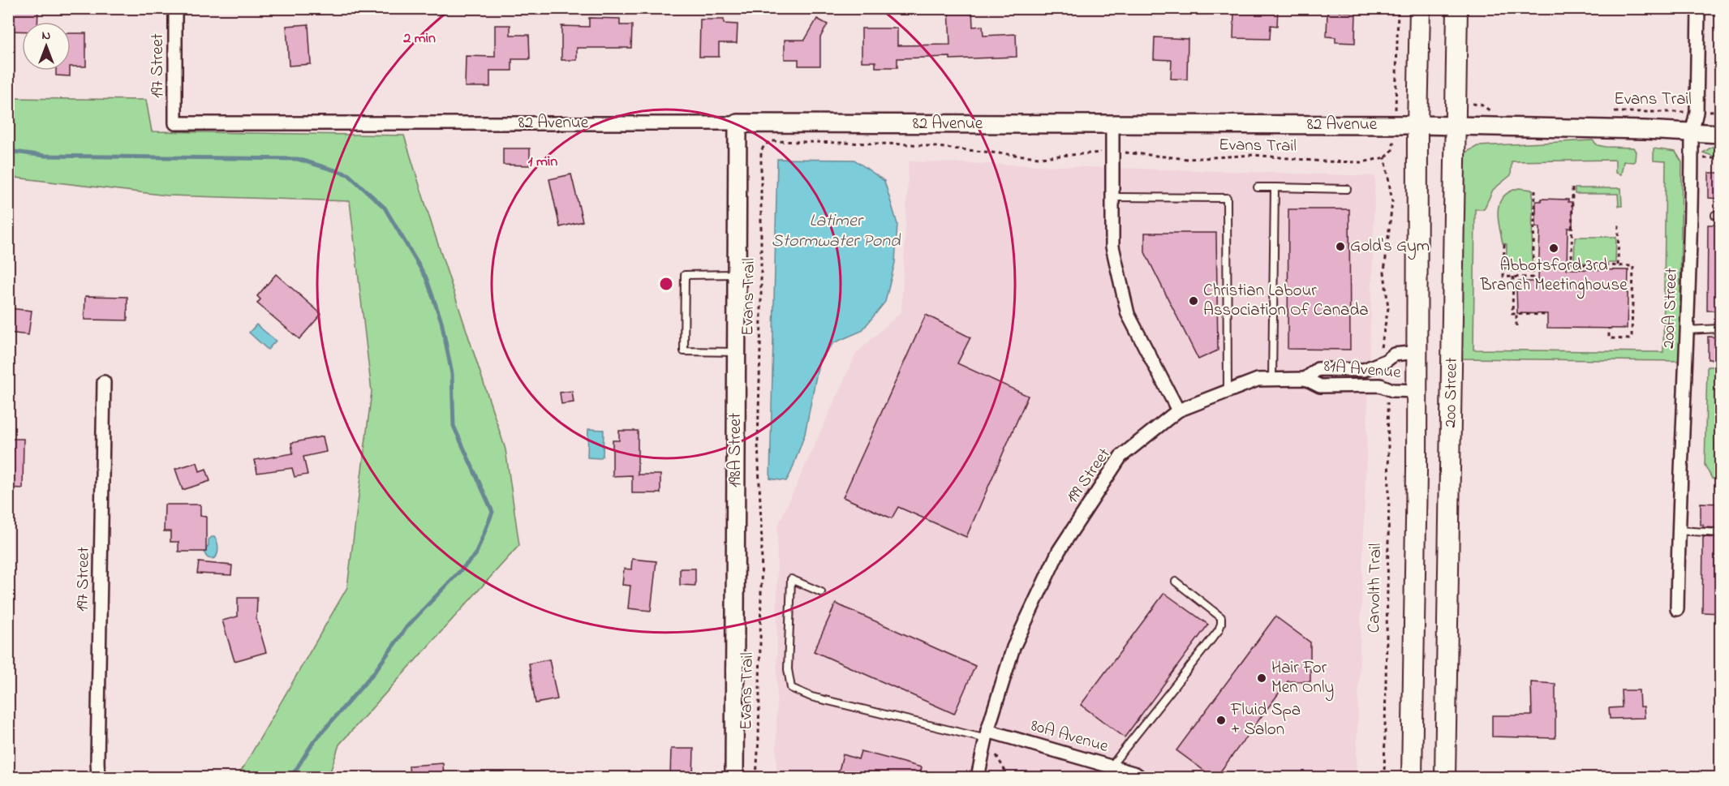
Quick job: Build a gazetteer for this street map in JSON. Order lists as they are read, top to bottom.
{
  "streets": {
    "main road": ["200 Street"],
    "street": [
      "197 Street",
      "82 Avenue",
      "200A Street",
      "81A Avenue",
      "198A Street",
      "199 Street",
      "80A Avenue"
    ],
    "path": ["Evans Trail", "Carvolth Trail"]
  },
  "crossings": [
    ["197 Street", "82 Avenue"],
    ["Evans Trail", "200A Street"],
    ["82 Avenue", "200A Street"],
    ["82 Avenue", "200 Street"],
    ["82 Avenue", "198A Street"],
    ["81A Avenue", "200 Street"],
    ["81A Avenue", "199 Street"],
    ["199 Street", "80A Avenue"]
  ],
  "water": ["Latimer Stormwater Pond"],
  "places": [
    "Gold's Gym",
    "Abbotsford 3rd Branch Meetinghouse",
    "Christian Labour Association Of Canada",
    "Hair For Men Only",
    "Fluid Spa + Salon"
  ],
  "north": "top",
  "rings": ["2 min", "1 min"]
}
